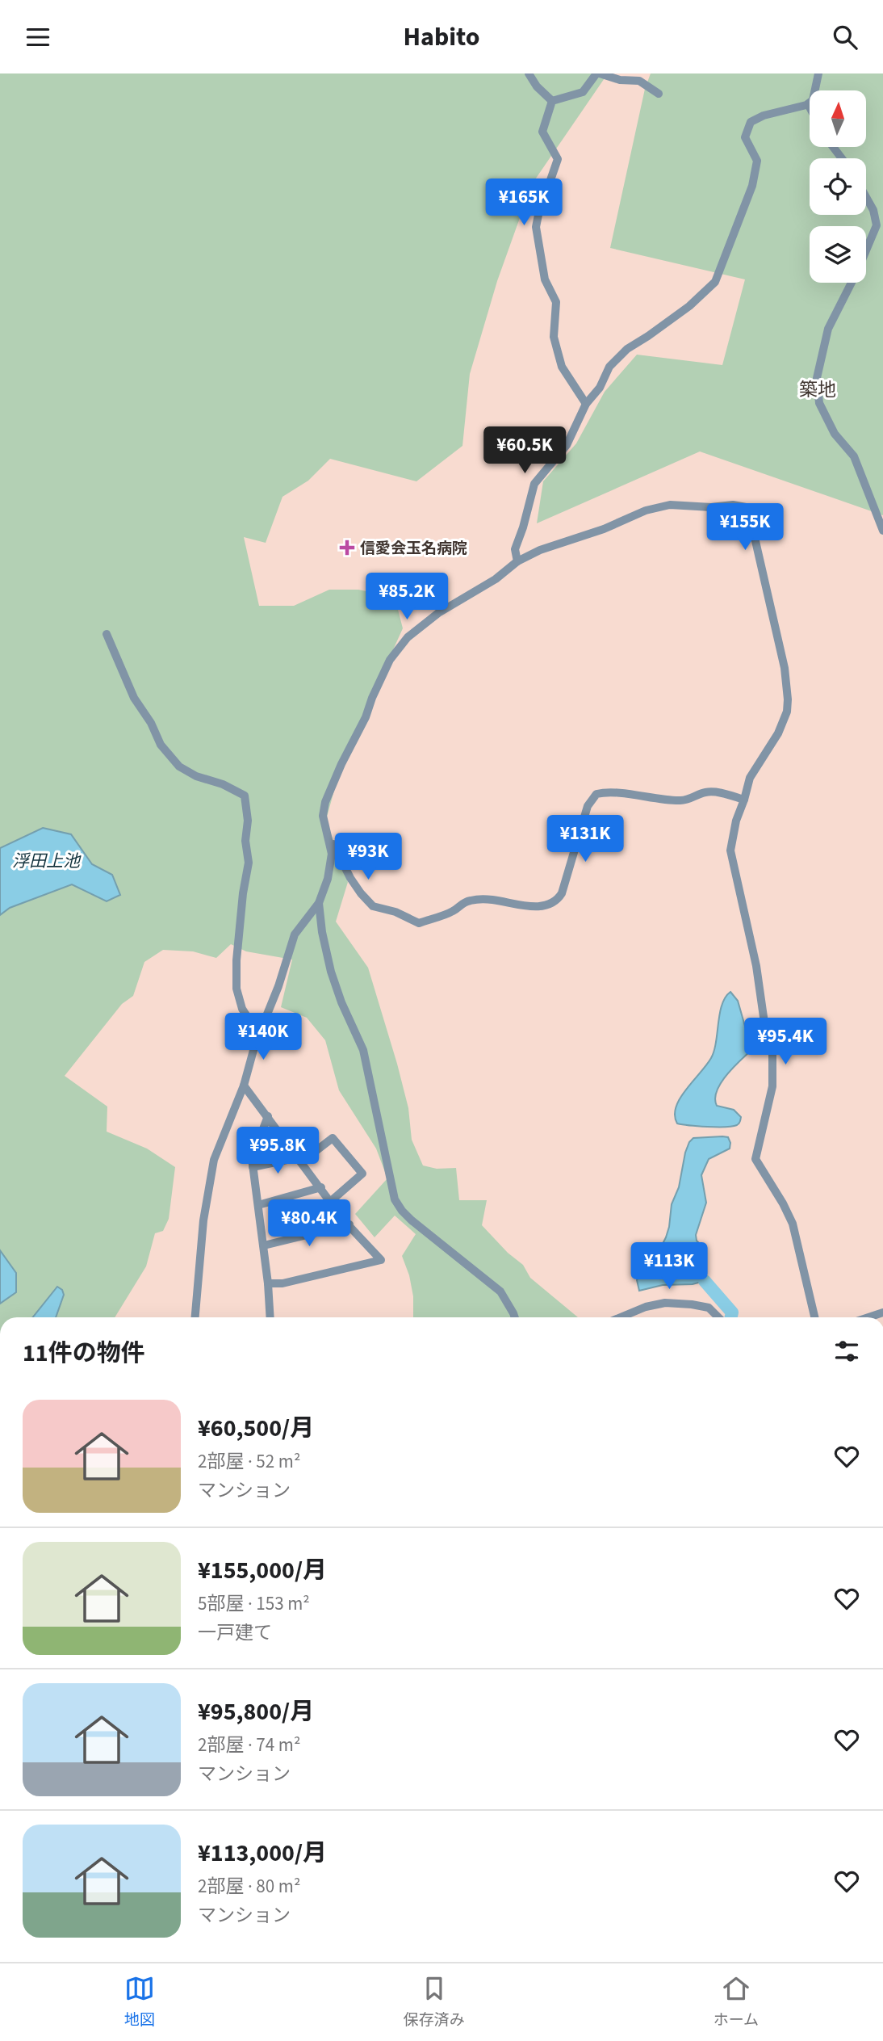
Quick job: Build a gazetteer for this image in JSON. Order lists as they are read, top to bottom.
{
  "districts": ["築地"],
  "water": ["浮田上池"],
  "places": {
    "health": ["信愛会玉名病院"]
  },
  "north": "top",
  "page": {
    "header": "Habito",
    "price": [
      "¥165K",
      "¥60.5K",
      "¥155K",
      "¥85.2K",
      "¥131K",
      "¥93K",
      "¥140K",
      "¥95.4K",
      "¥95.8K",
      "¥80.4K",
      "¥113K"
    ],
    "heading": "11件の物件",
    "list": [
      {
        "name": "¥60,500/月",
        "note": "2部屋 · 52 m² · マンション"
      },
      {
        "name": "¥155,000/月",
        "note": "5部屋 · 153 m² · 一戸建て"
      },
      {
        "name": "¥95,800/月",
        "note": "2部屋 · 74 m² · マンション"
      },
      {
        "name": "¥113,000/月",
        "note": "2部屋 · 80 m² · マンション"
      }
    ],
    "tabs": ["地図", "保存済み", "ホーム"]
  }
}
